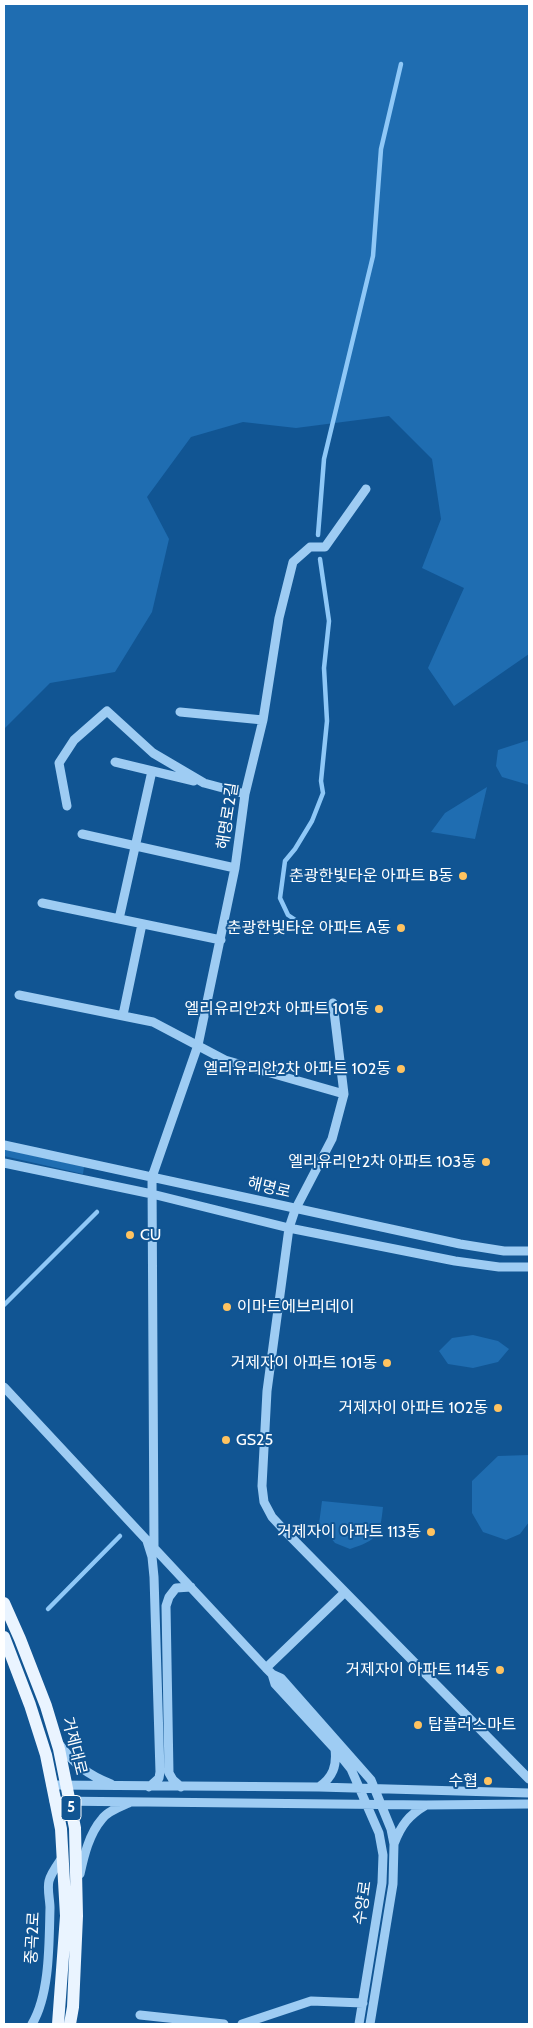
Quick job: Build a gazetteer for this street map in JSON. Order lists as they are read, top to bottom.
{
  "streets": {
    "main road": ["거제대로", "5"],
    "street": [
      "해명로2길",
      "해명로",
      "수양로",
      "중곡2로"
    ]
  },
  "crossings": [
    ["해명로2길", "해명로"],
    ["거제대로", "중곡2로"]
  ],
  "places": [
    "춘광한빛타운 아파트 B동",
    "춘광한빛타운 아파트 A동",
    "엘리유리안2차 아파트 101동",
    "엘리유리안2차 아파트 102동",
    "엘리유리안2차 아파트 103동",
    "CU",
    "이마트에브리데이",
    "거제자이 아파트 101동",
    "거제자이 아파트 102동",
    "GS25",
    "거제자이 아파트 113동",
    "거제자이 아파트 114동",
    "탑플러스마트",
    "수협"
  ]
}
